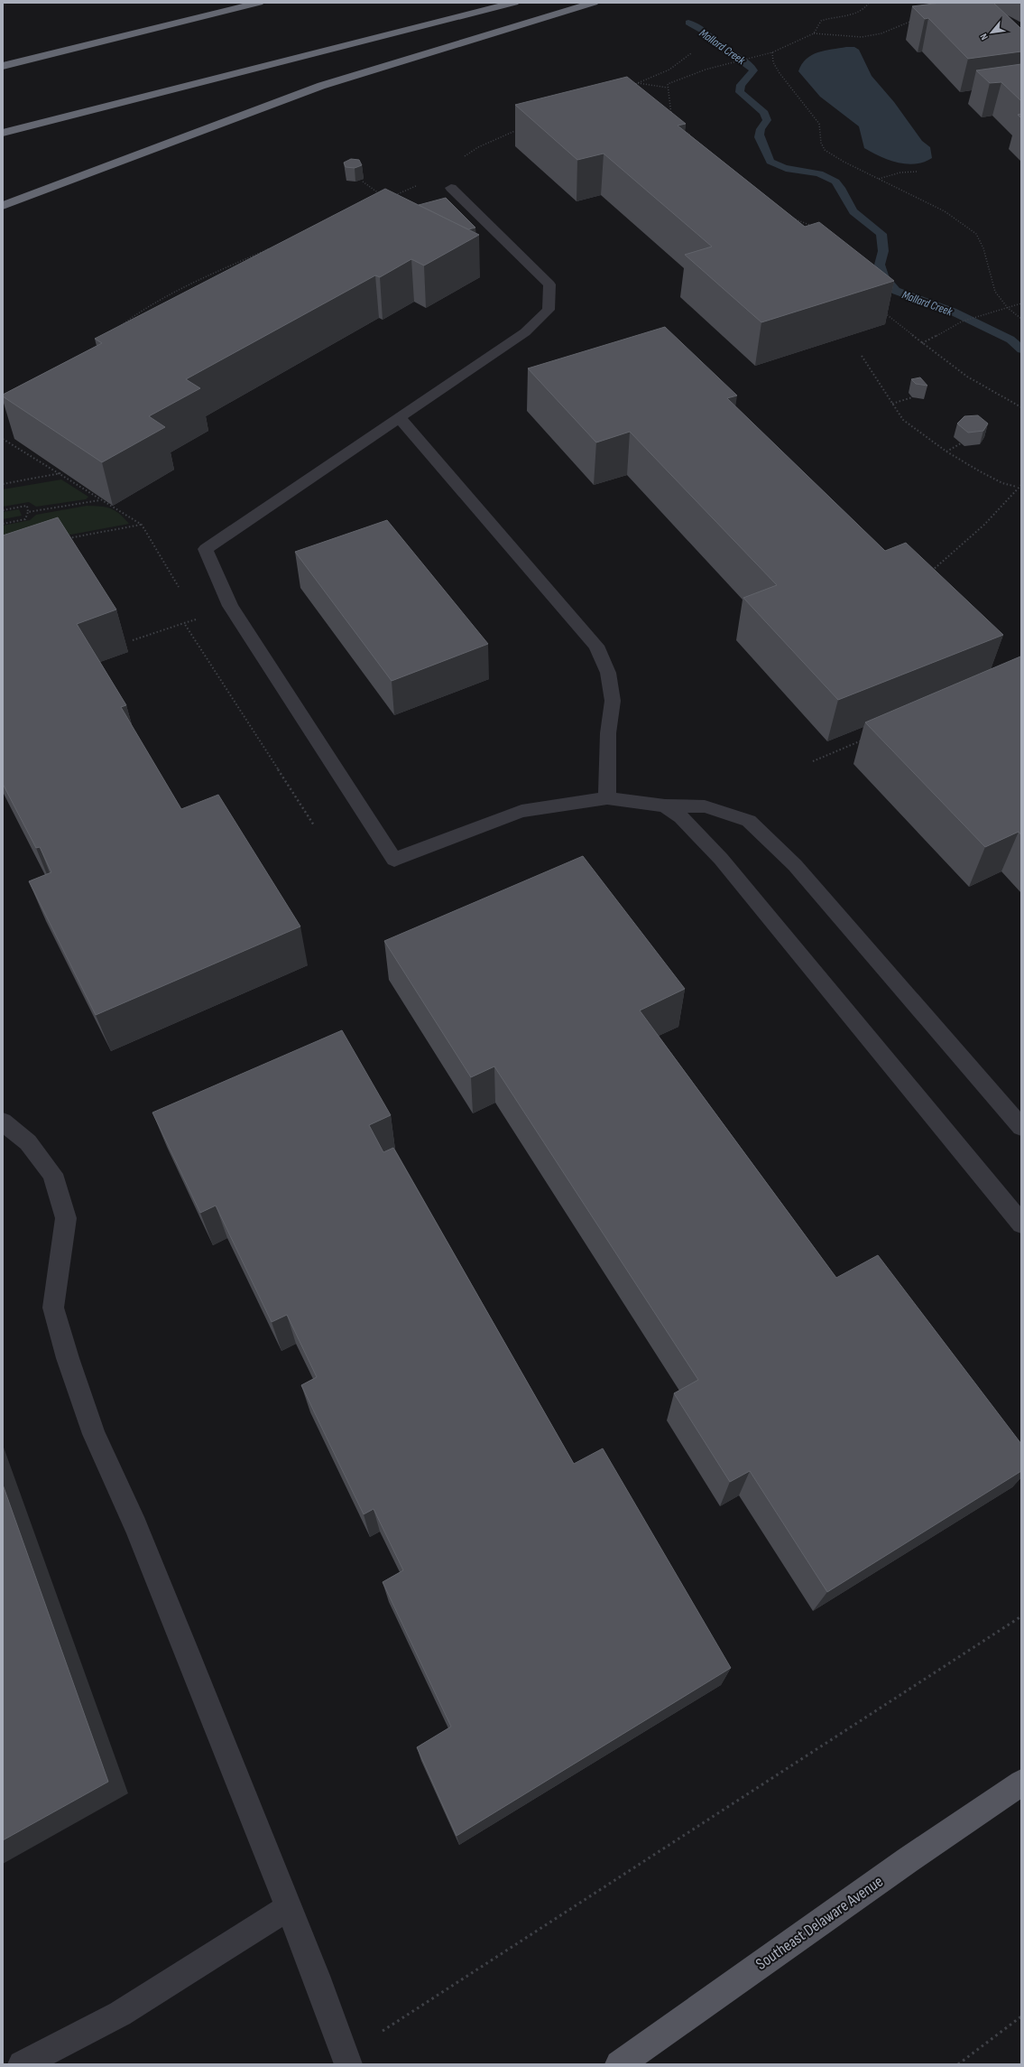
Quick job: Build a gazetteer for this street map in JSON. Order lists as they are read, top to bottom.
{
  "streets": {
    "main road": ["Southeast Delaware Avenue"]
  },
  "water": ["Mallard Creek"],
  "north": "bottom left"
}
